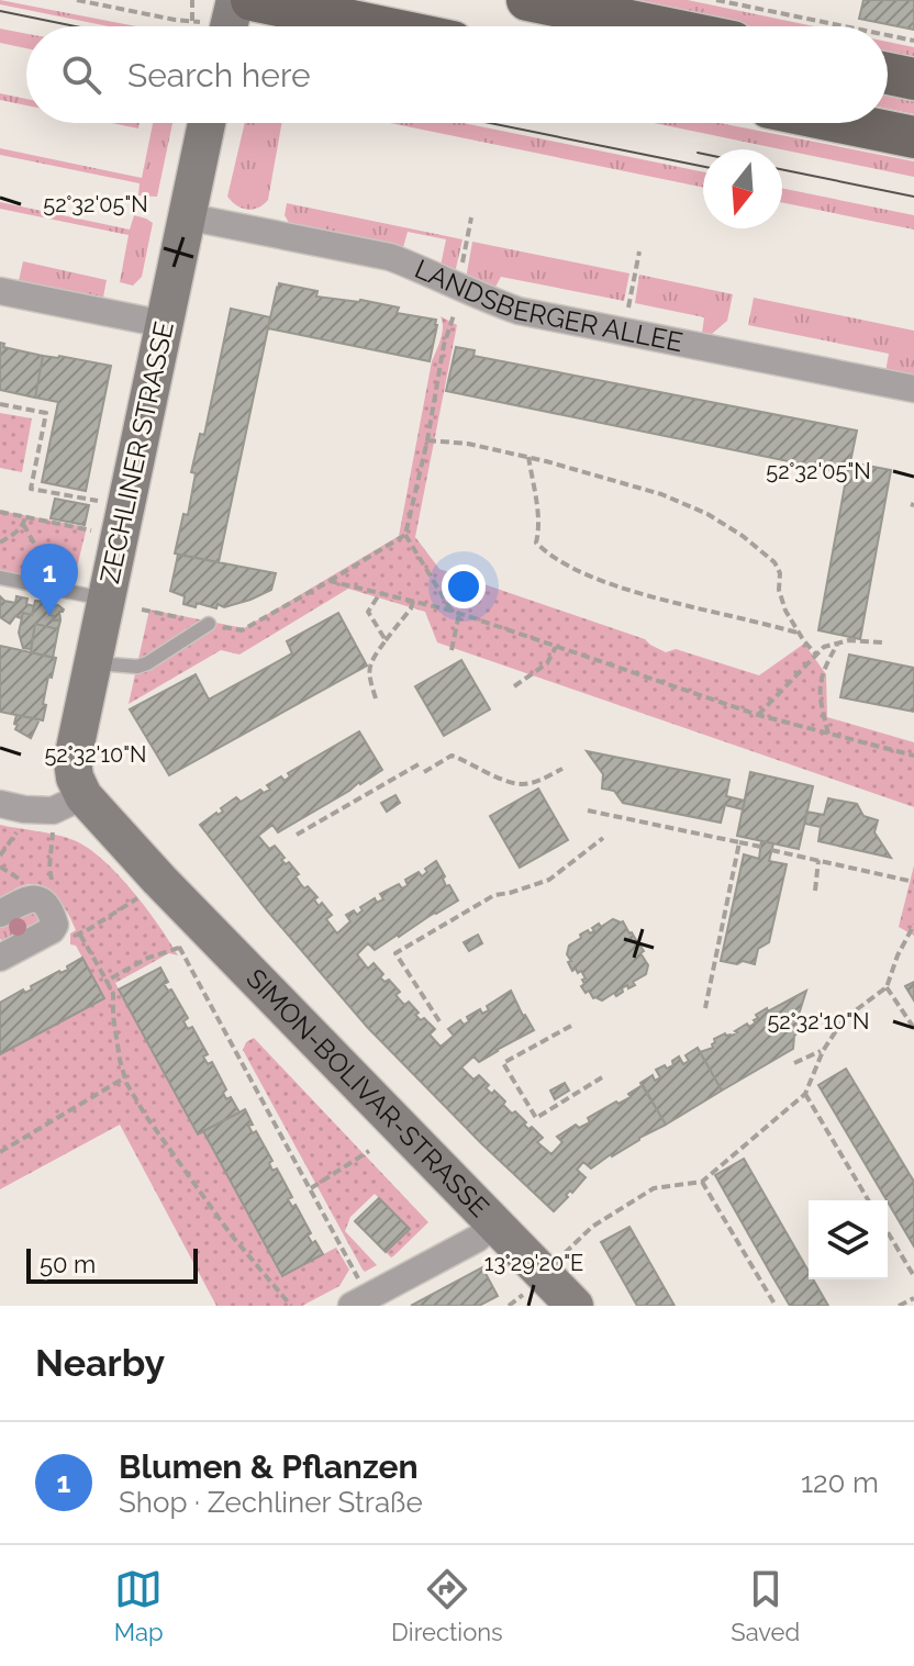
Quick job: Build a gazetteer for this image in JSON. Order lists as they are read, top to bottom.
{
  "streets": {
    "street": ["LANDSBERGER ALLEE", "ZECHLINER STRASSE", "SIMON-BOLIVAR-STRASSE"]
  },
  "crossings": [
    ["LANDSBERGER ALLEE", "ZECHLINER STRASSE"],
    ["ZECHLINER STRASSE", "SIMON-BOLIVAR-STRASSE"]
  ],
  "scale_bar": "50 m",
  "north": "bottom",
  "page": {
    "search": "Search here",
    "pins": "1",
    "scale": "50 m",
    "heading": "Nearby",
    "list": [
      {
        "mark": "1",
        "name": "Blumen & Pflanzen",
        "note": "Shop · Zechliner Straße",
        "value": "120 m"
      }
    ],
    "nav": ["Map", "Directions", "Saved"]
  },
  "coordinates": ["52°32'05\"N", "52°32'10\"N", "13°29'20\"E"]
}
